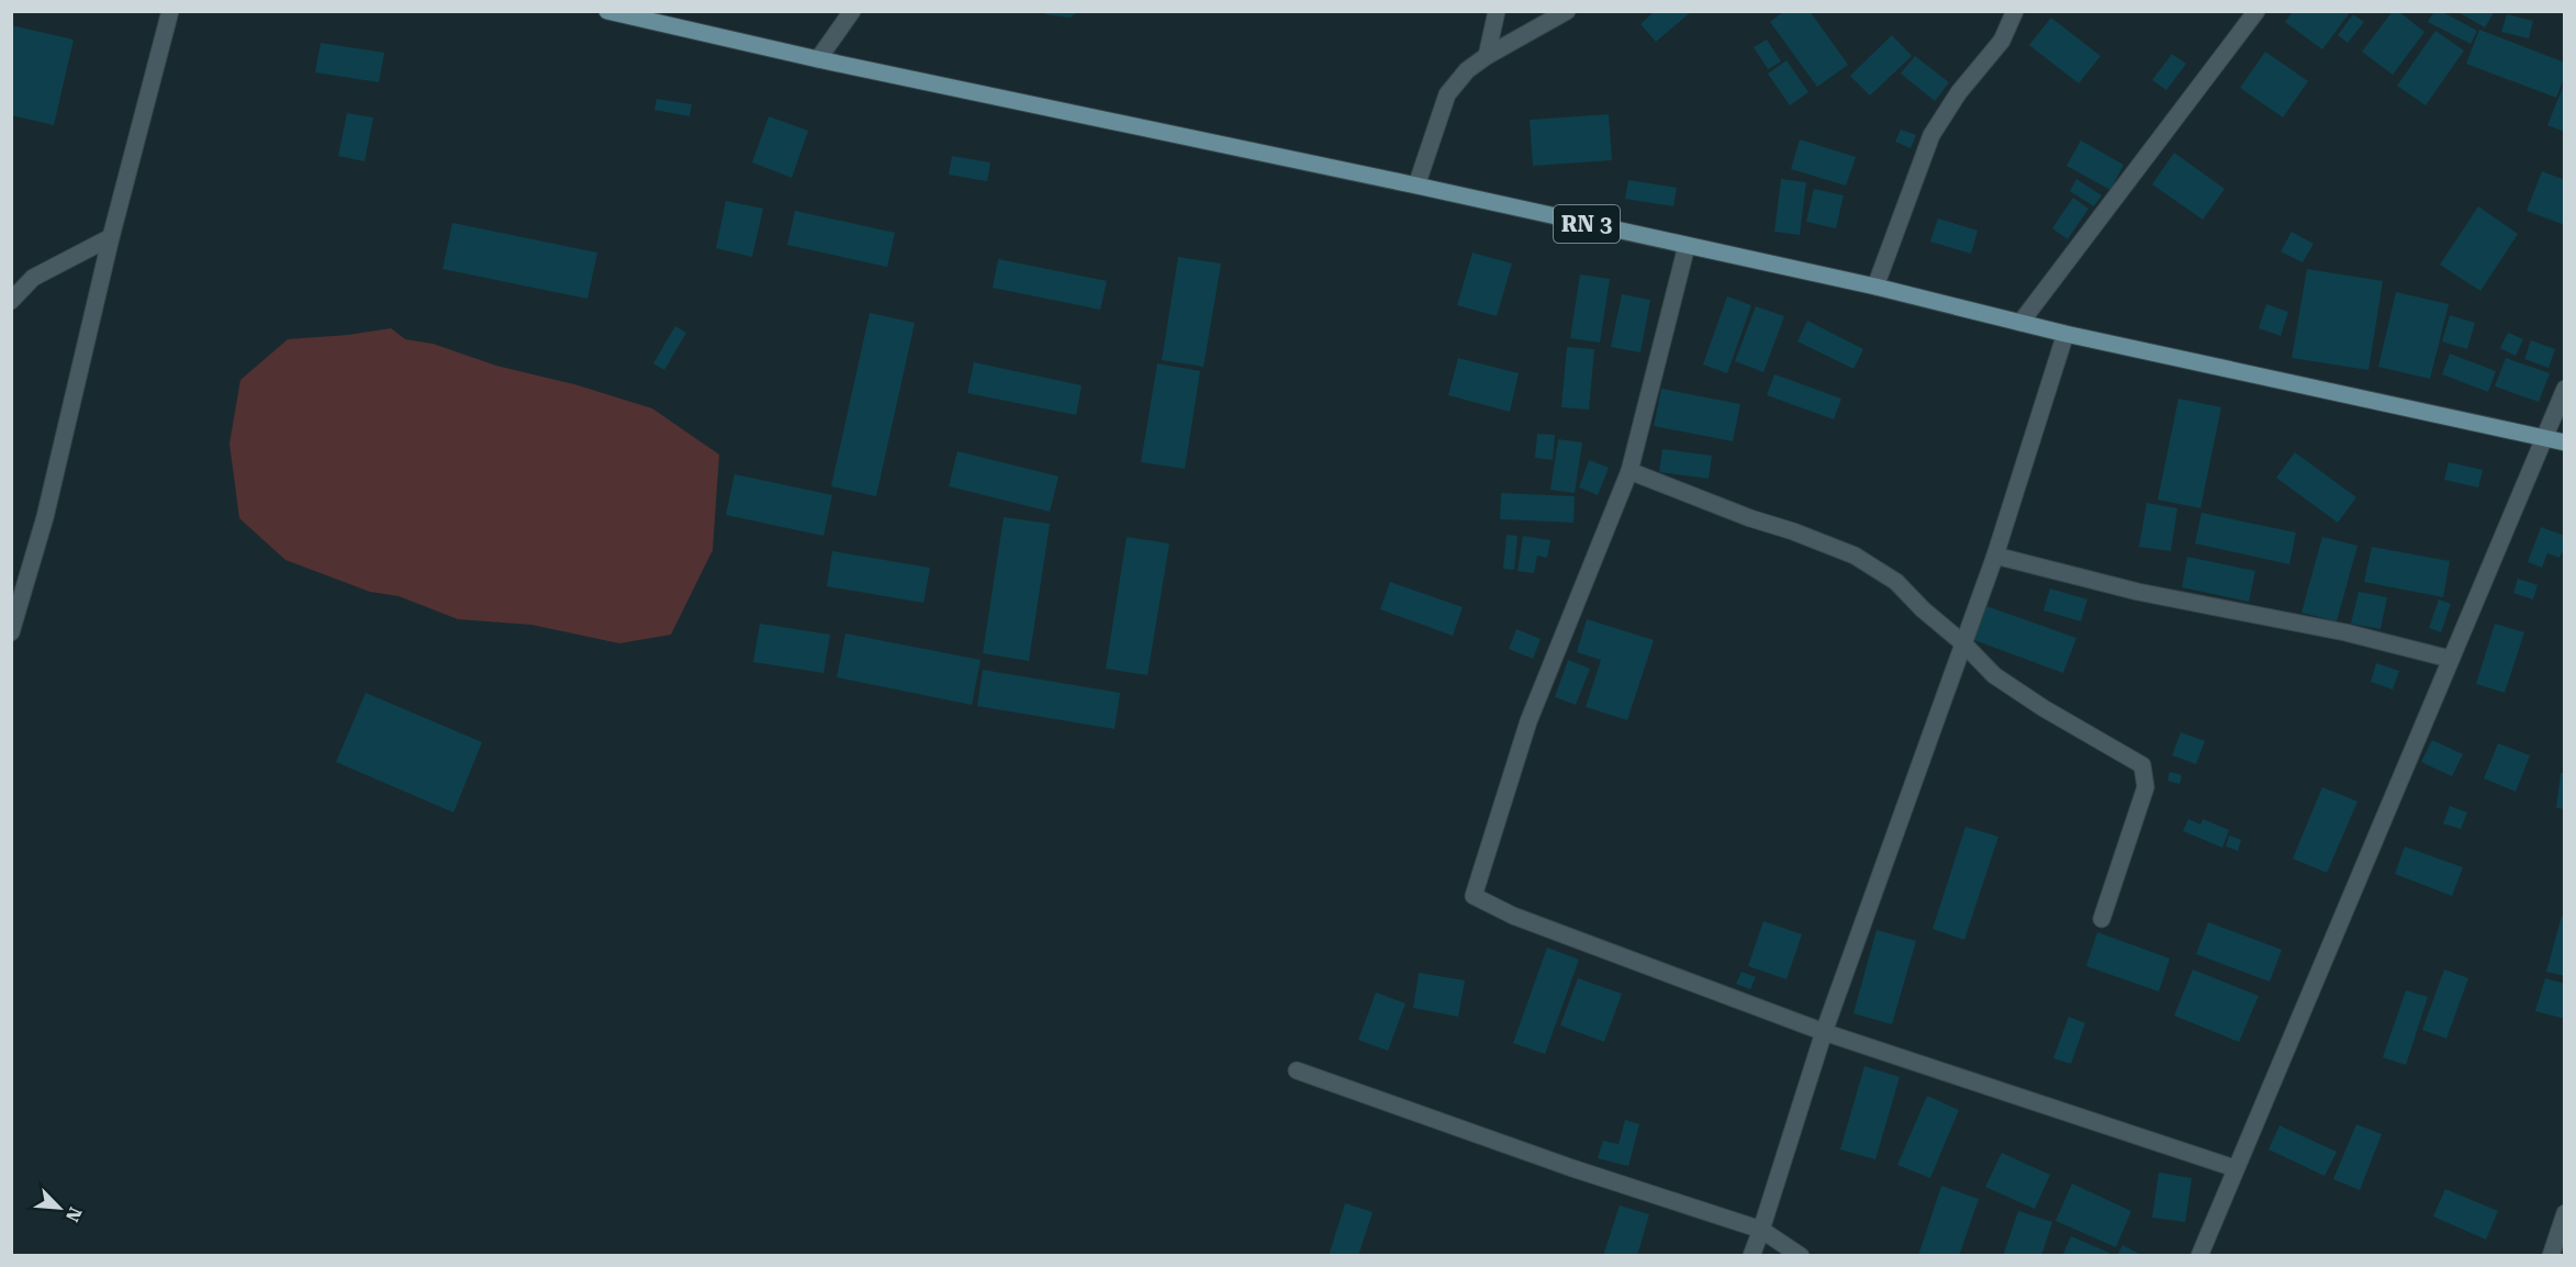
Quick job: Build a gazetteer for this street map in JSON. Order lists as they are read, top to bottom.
{
  "streets": {
    "main road": ["RN 3"]
  },
  "north": "bottom right"
}
